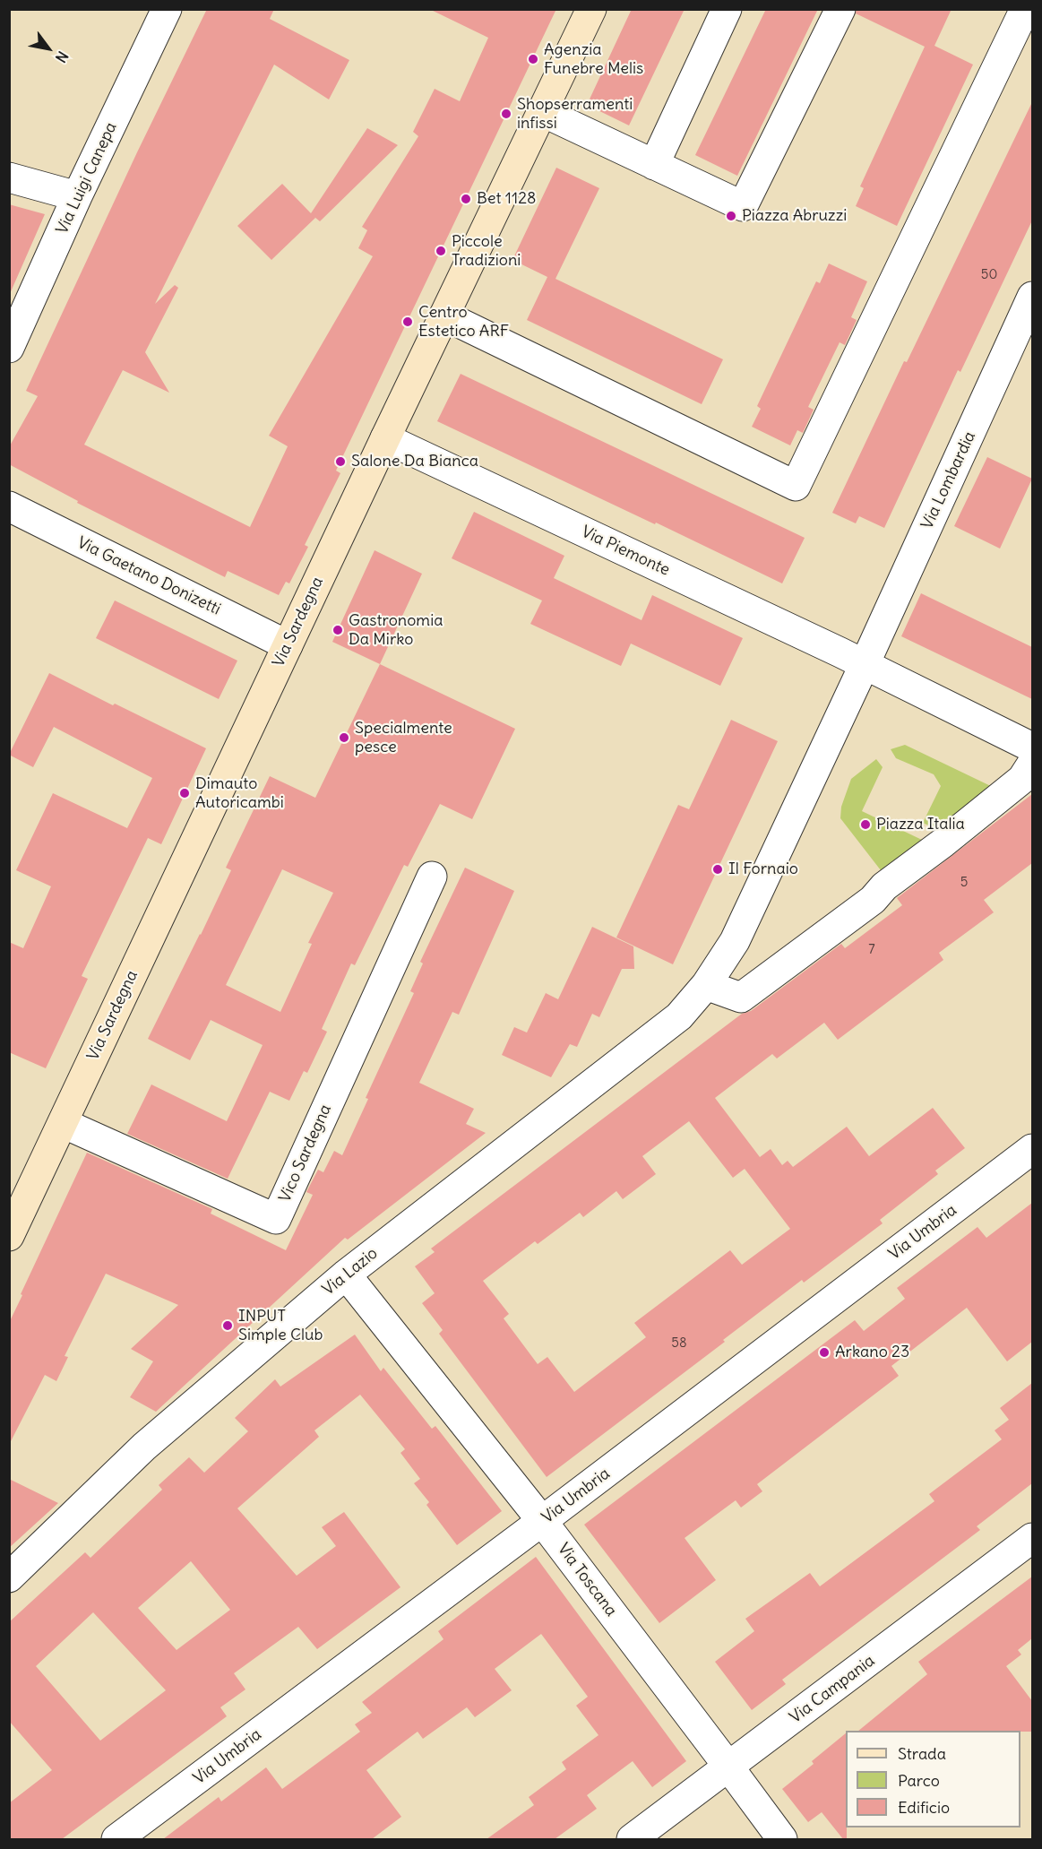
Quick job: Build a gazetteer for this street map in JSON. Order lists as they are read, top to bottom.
{
  "streets": {
    "street": [
      "Via Luigi Canepa",
      "Via Lombardia",
      "Via Piemonte",
      "Via Gaetano Donizetti",
      "Via Sardegna",
      "Vico Sardegna",
      "Via Umbria",
      "Via Lazio",
      "Via Toscana",
      "Via Campania"
    ]
  },
  "crossings": [
    ["Via Lombardia", "Via Piemonte"],
    ["Via Piemonte", "Via Sardegna"],
    ["Via Gaetano Donizetti", "Via Sardegna"],
    ["Via Sardegna", "Vico Sardegna"],
    ["Via Umbria", "Via Toscana"],
    ["Via Lazio", "Via Toscana"],
    ["Via Toscana", "Via Campania"]
  ],
  "places": [
    "Agenzia Funebre Melis",
    "Shopserramenti infissi",
    "Bet 1128",
    "Piazza Abruzzi",
    "Piccole Tradizioni",
    "Centro Estetico ARF",
    "Salone Da Bianca",
    "Gastronomia Da Mirko",
    "Specialmente pesce",
    "Dimauto Autoricambi",
    "Piazza Italia",
    "Il Fornaio",
    "INPUT Simple Club",
    "Arkano 23"
  ],
  "house_numbers": [
    "50",
    "5",
    "7",
    "58"
  ],
  "legend": ["Strada", "Parco", "Edificio"],
  "north": "bottom right"
}
